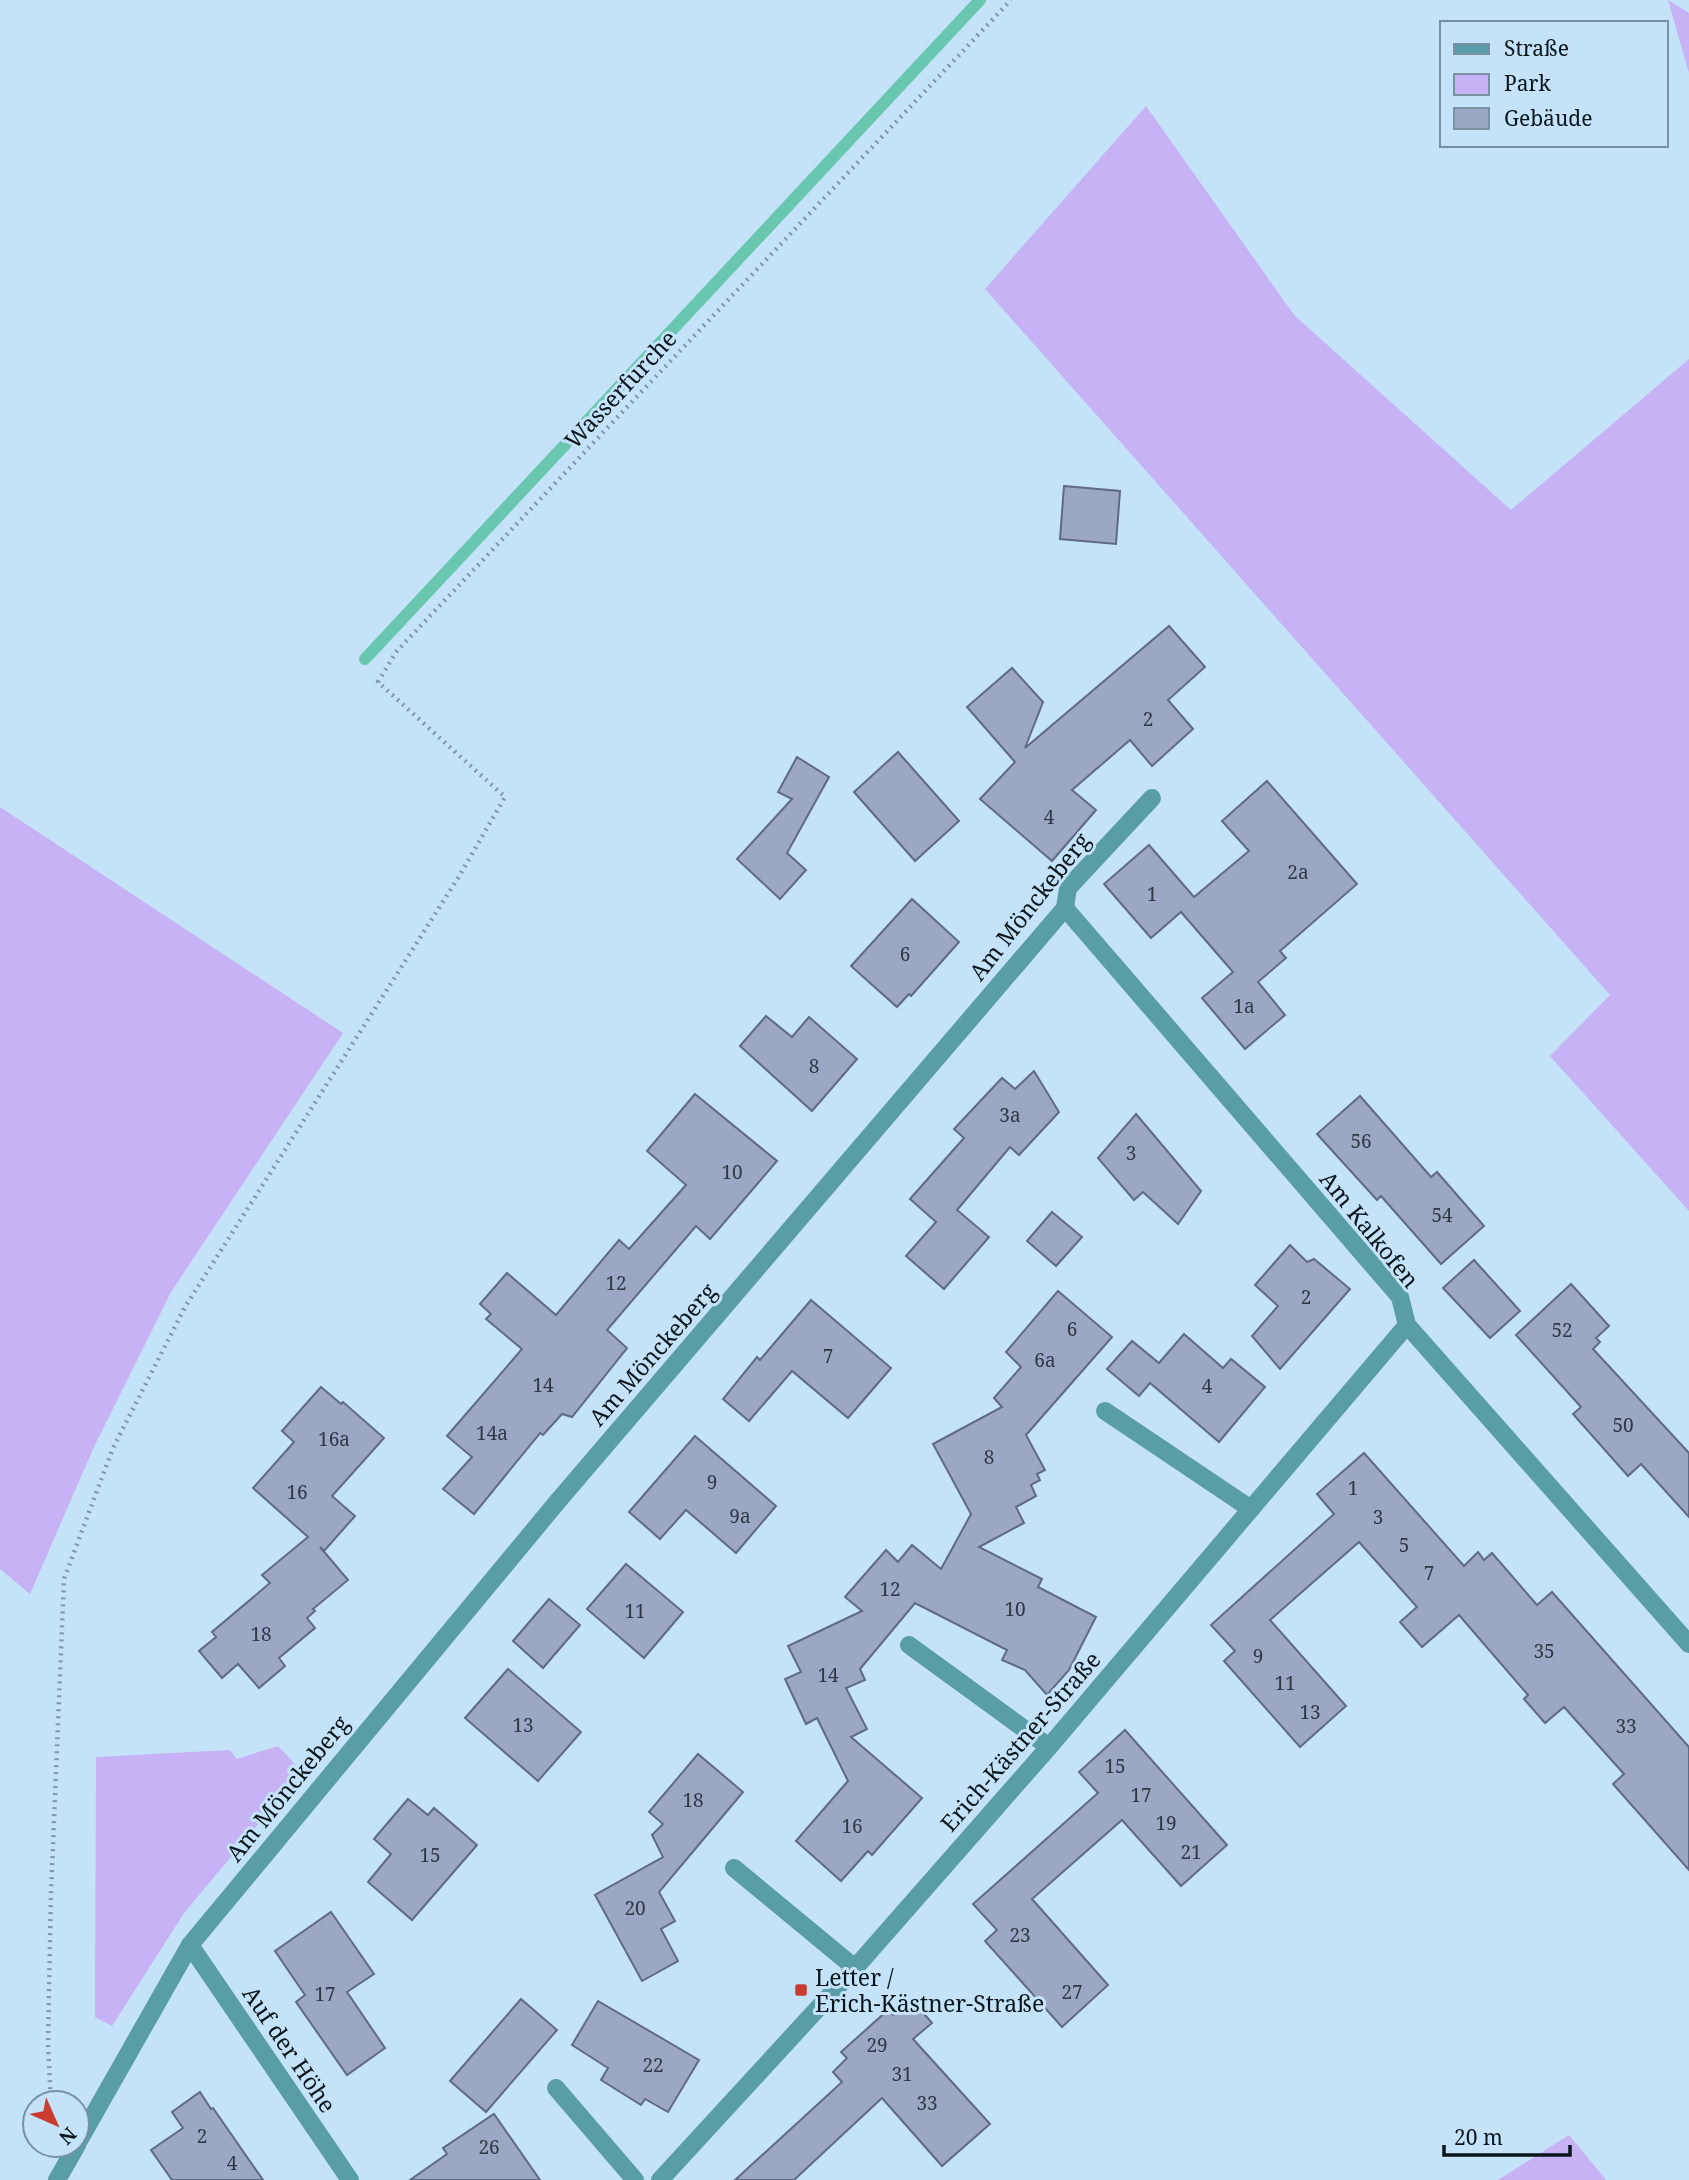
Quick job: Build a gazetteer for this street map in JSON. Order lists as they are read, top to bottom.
{
  "streets": {
    "street": [
      "Am Mönckeberg",
      "Am Kalkofen",
      "Erich-Kästner-Straße",
      "Auf der Höhe"
    ],
    "path": ["Wasserfurche"]
  },
  "crossings": [
    ["Am Mönckeberg", "Am Kalkofen"],
    ["Am Mönckeberg", "Auf der Höhe"],
    ["Am Kalkofen", "Erich-Kästner-Straße"]
  ],
  "places": {
    "transit": ["Letter / Erich-Kästner-Straße"]
  },
  "house_numbers": [
    "2",
    "4",
    "2a",
    "1",
    "6",
    "1a",
    "8",
    "3a",
    "56",
    "3",
    "10",
    "54",
    "12",
    "2",
    "6",
    "52",
    "7",
    "6a",
    "14",
    "4",
    "50",
    "14a",
    "16a",
    "8",
    "9",
    "1",
    "16",
    "9a",
    "3",
    "5",
    "7",
    "12",
    "10",
    "11",
    "18",
    "35",
    "9",
    "14",
    "11",
    "13",
    "13",
    "33",
    "15",
    "17",
    "18",
    "19",
    "16",
    "21",
    "15",
    "20",
    "23",
    "27",
    "17",
    "29",
    "22",
    "31",
    "33",
    "2",
    "26",
    "4"
  ],
  "legend": ["Straße", "Park", "Gebäude"],
  "scale_bar": "20 m",
  "north": "bottom right"
}
